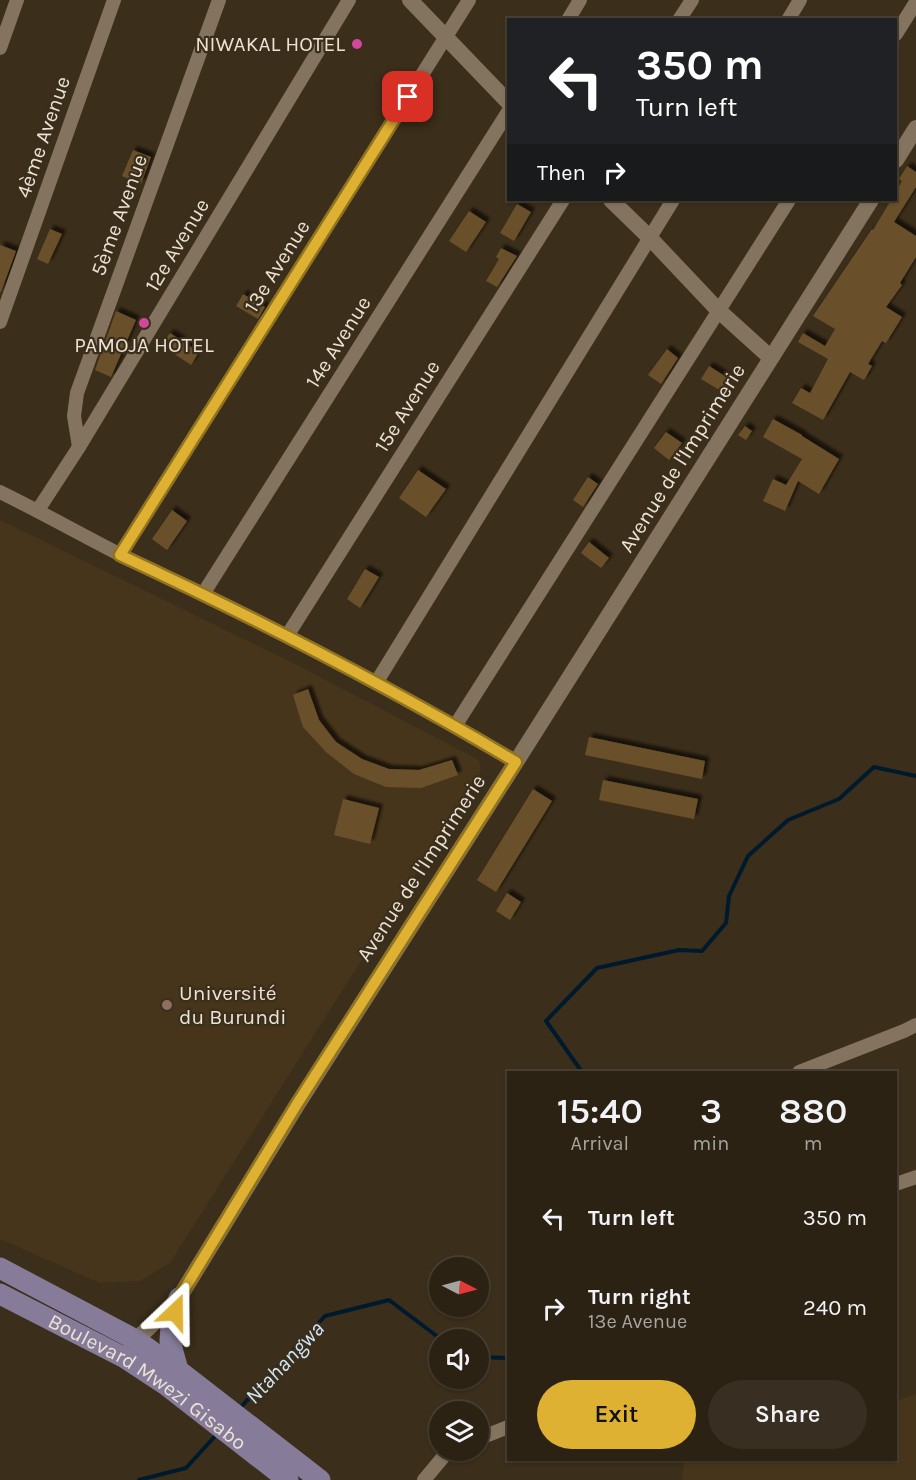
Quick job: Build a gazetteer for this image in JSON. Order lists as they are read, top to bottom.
{
  "streets": {
    "main road": ["Boulevard Mwezi Gisabo"],
    "street": [
      "4ème Avenue",
      "5ème Avenue",
      "12e Avenue",
      "13e Avenue",
      "14e Avenue",
      "15e Avenue",
      "Avenue de l'Imprimerie"
    ]
  },
  "crossings": [
    ["5ème Avenue", "12e Avenue"],
    ["Avenue de l'Imprimerie", "Boulevard Mwezi Gisabo"]
  ],
  "water": ["Ntahangwa"],
  "places": ["NIWAKAL HOTEL", "PAMOJA HOTEL", "Université du Burundi"],
  "north": "right",
  "page": {
    "turn": ["350 m", "Turn left"],
    "then": "Then",
    "eta": [
      "15:40",
      "Arrival",
      "3",
      "min",
      "880",
      "m"
    ],
    "list": [
      {
        "name": "Turn left",
        "value": "350 m"
      },
      {
        "name": "Turn right",
        "note": "13e Avenue",
        "value": "240 m"
      }
    ],
    "buttons": ["Exit", "Share"]
  }
}
